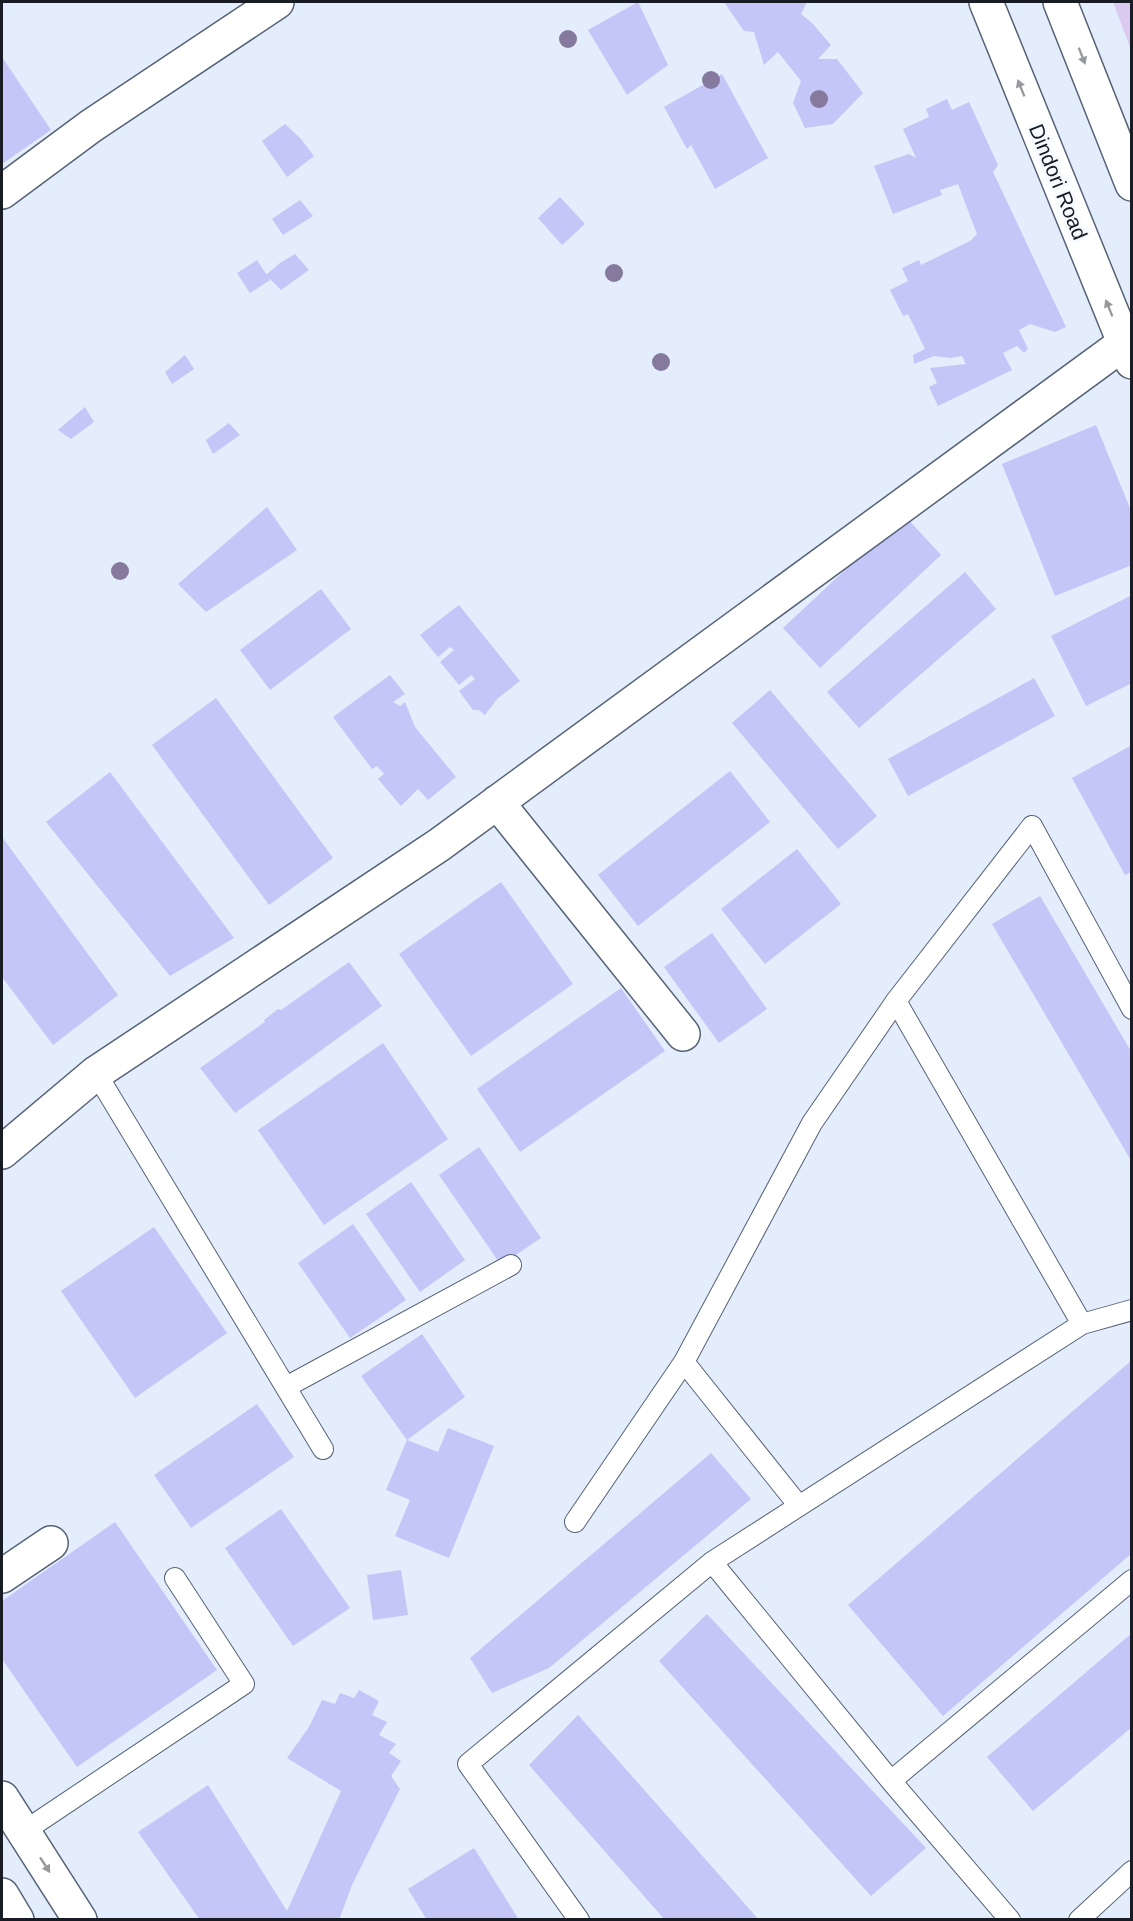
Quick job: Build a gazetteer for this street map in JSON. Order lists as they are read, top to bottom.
{
  "streets": {
    "main road": ["Dindori Road"]
  }
}
